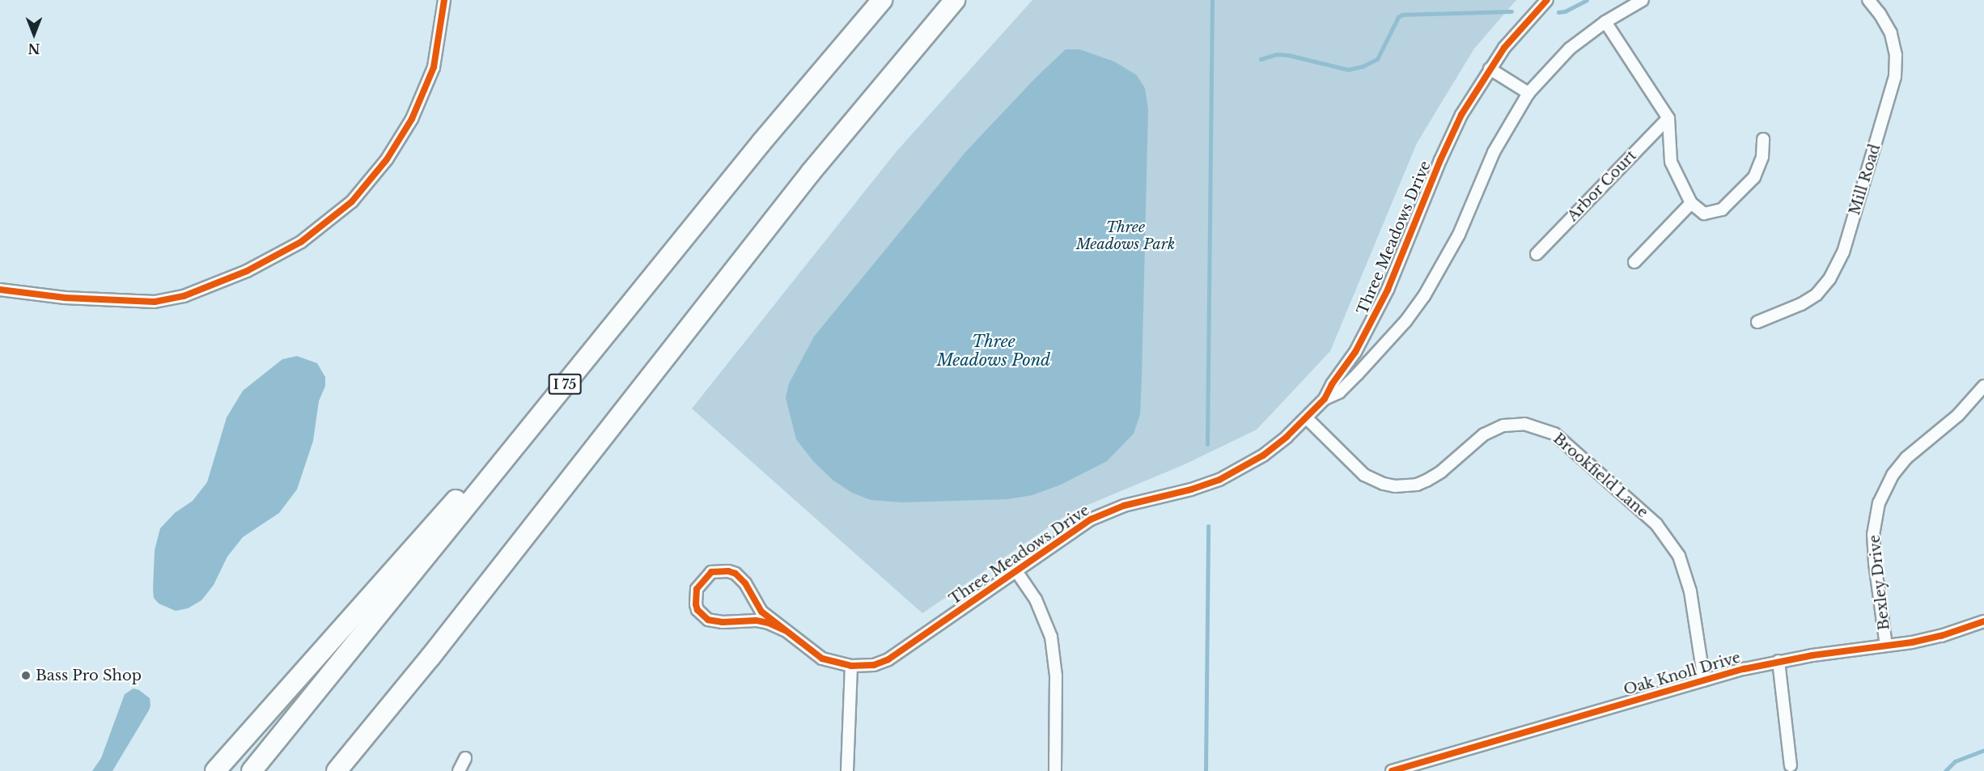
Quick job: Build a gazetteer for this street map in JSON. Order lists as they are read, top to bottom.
{
  "streets": {
    "highway": ["I 75"],
    "street": [
      "Mill Road",
      "Arbor Court",
      "Three Meadows Drive",
      "Brookfield Lane",
      "Bexley Drive",
      "Oak Knoll Drive"
    ]
  },
  "crossings": [
    ["Three Meadows Drive", "Brookfield Lane"],
    ["Brookfield Lane", "Oak Knoll Drive"],
    ["Bexley Drive", "Oak Knoll Drive"]
  ],
  "water": ["Three Meadows Pond"],
  "parks": ["Three Meadows Park"],
  "places": ["Bass Pro Shop"],
  "north": "bottom"
}
